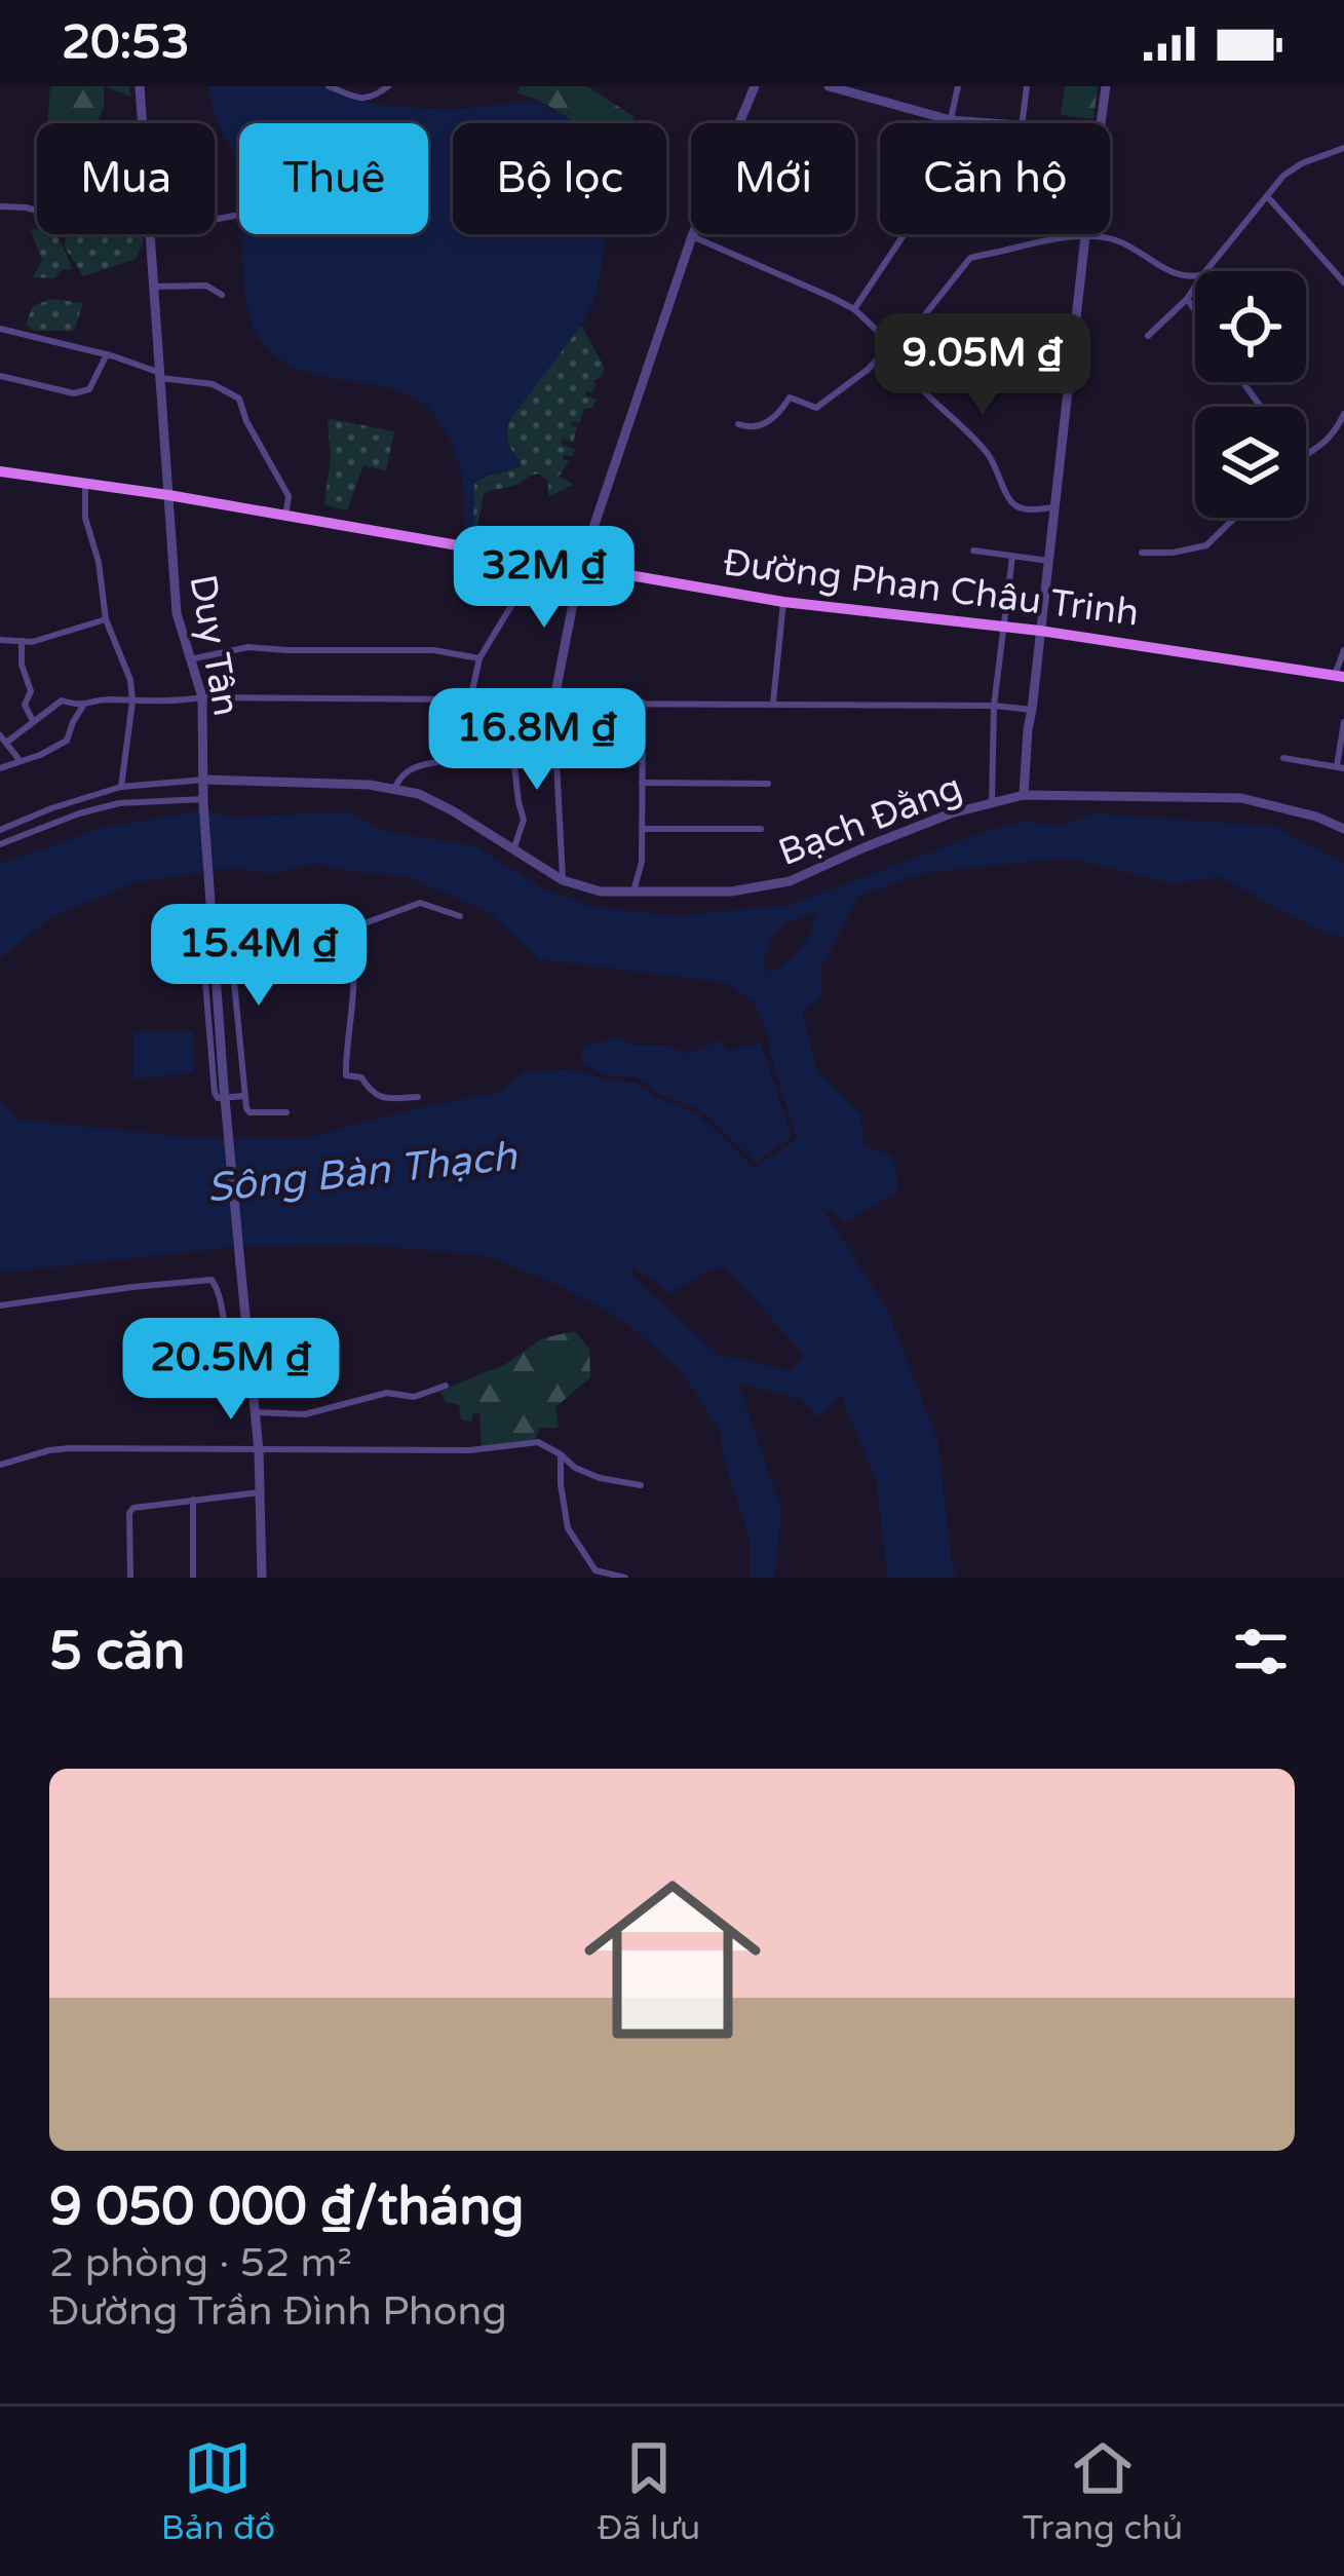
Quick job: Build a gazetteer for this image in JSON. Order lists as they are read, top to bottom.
{
  "streets": {
    "main road": ["Đường Phan Châu Trinh"],
    "street": ["Duy Tân", "Bạch Đằng"]
  },
  "crossings": [
    ["Đường Phan Châu Trinh", "Duy Tân"],
    ["Duy Tân", "Bạch Đằng"]
  ],
  "water": ["Sông Bàn Thạch"],
  "page": {
    "status": "20:53",
    "chip": [
      "Mua",
      "Thuê",
      "Bộ lọc",
      "Mới",
      "Căn hộ"
    ],
    "price": [
      "9.05M ₫",
      "32M ₫",
      "16.8M ₫",
      "15.4M ₫",
      "20.5M ₫"
    ],
    "heading": "5 căn",
    "list": [
      {
        "name": "9 050 000 ₫/tháng",
        "note": "2 phòng · 52 m² · Đường Trần Đình Phong"
      }
    ],
    "tabs": ["Bản đồ", "Đã lưu", "Trang chủ"]
  }
}
